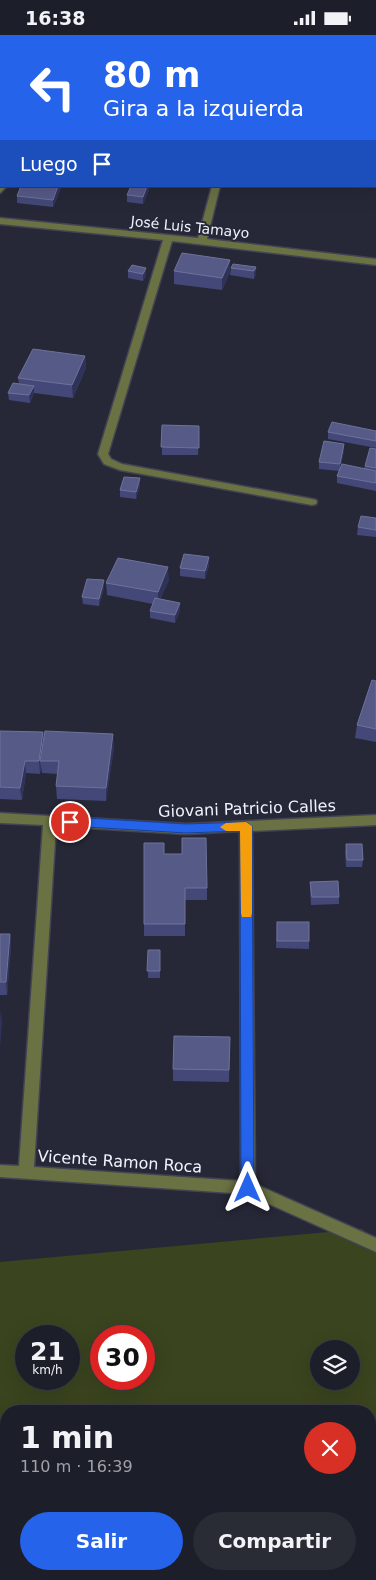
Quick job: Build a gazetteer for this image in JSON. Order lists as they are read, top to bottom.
{
  "streets": {
    "street": ["José Luis Tamayo", "Giovani Patricio Calles", "Vicente Ramon Roca"]
  },
  "page": {
    "status": "16:38",
    "turn": ["80 m", "Gira a la izquierda"],
    "then": "Luego",
    "speed": "21 km/h",
    "limit": "30",
    "heading": ["1 min", "110 m · 16:39"],
    "buttons": ["Salir", "Compartir"]
  }
}
